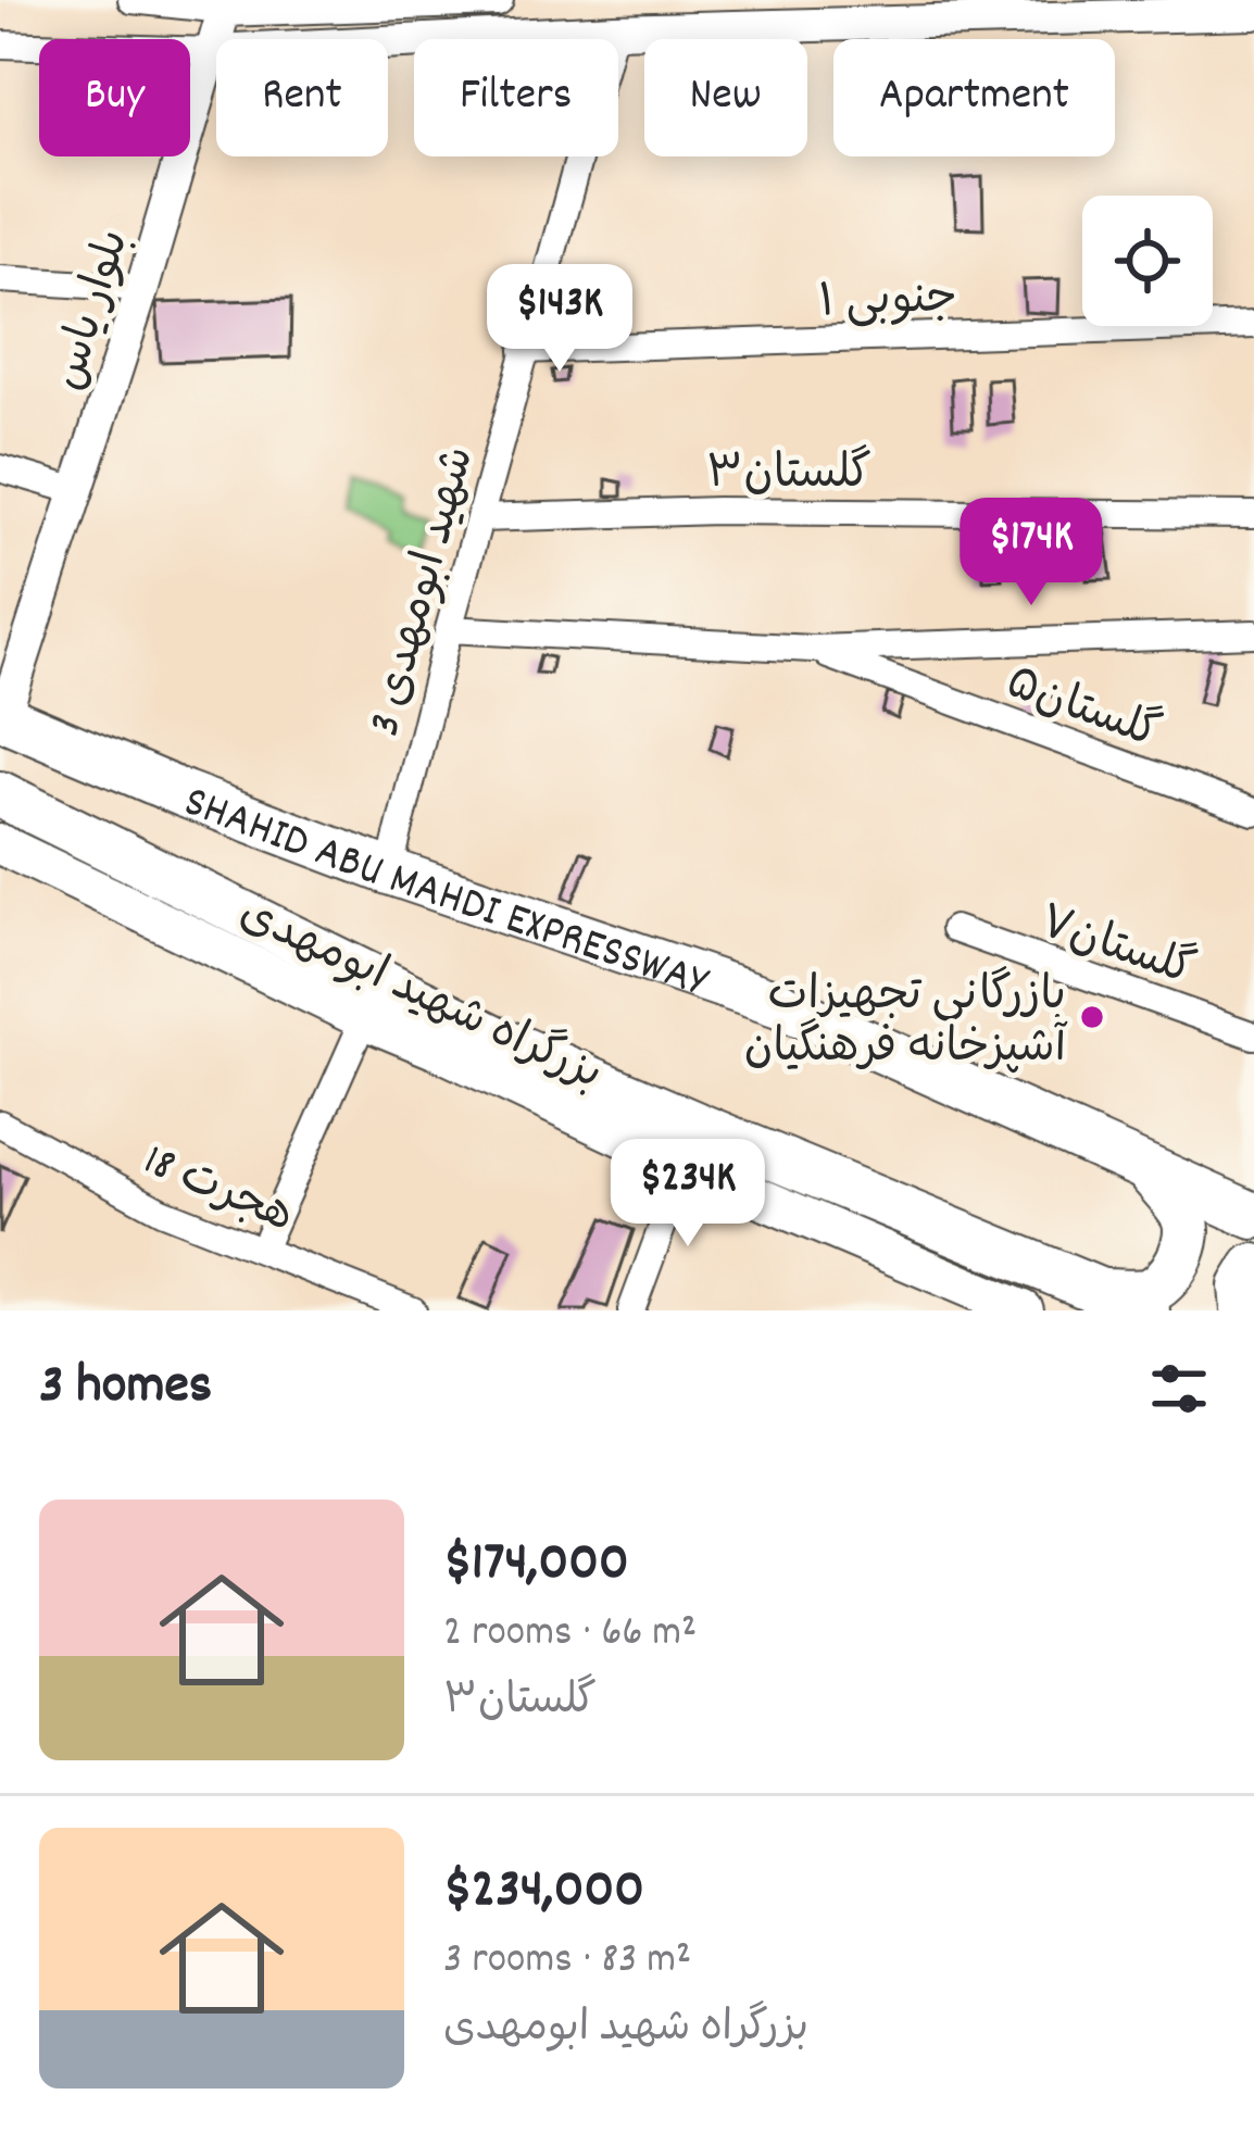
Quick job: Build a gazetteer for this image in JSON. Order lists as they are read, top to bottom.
{
  "streets": {
    "highway": ["SHAHID ABU MAHDI EXPRESSWAY"],
    "main road": ["بزرگراه شهید ابومهدی"],
    "street": [
      "جنوبی ۱",
      "بلوار یاس",
      "گلستان۳",
      "شهید ابومهدی 3",
      "گلستان۵",
      "گلستان۷",
      "هجرت 18"
    ]
  },
  "crossings": [
    ["جنوبی ۱", "شهید ابومهدی 3"],
    ["بلوار یاس", "SHAHID ABU MAHDI EXPRESSWAY"],
    ["گلستان۳", "شهید ابومهدی 3"],
    ["شهید ابومهدی 3", "SHAHID ABU MAHDI EXPRESSWAY"]
  ],
  "places": ["بازرگانی تجهیزات آشپزخانه فرهنگیان"],
  "page": {
    "chip": [
      "Buy",
      "Rent",
      "Filters",
      "New",
      "Apartment"
    ],
    "price": ["$143K", "$174K", "$234K"],
    "heading": "3 homes",
    "list": [
      {
        "name": "$174,000",
        "note": "2 rooms · 66 m² · گلستان۳"
      },
      {
        "name": "$234,000",
        "note": "3 rooms · 83 m² · بزرگراه شهید ابومهدی"
      }
    ]
  }
}
